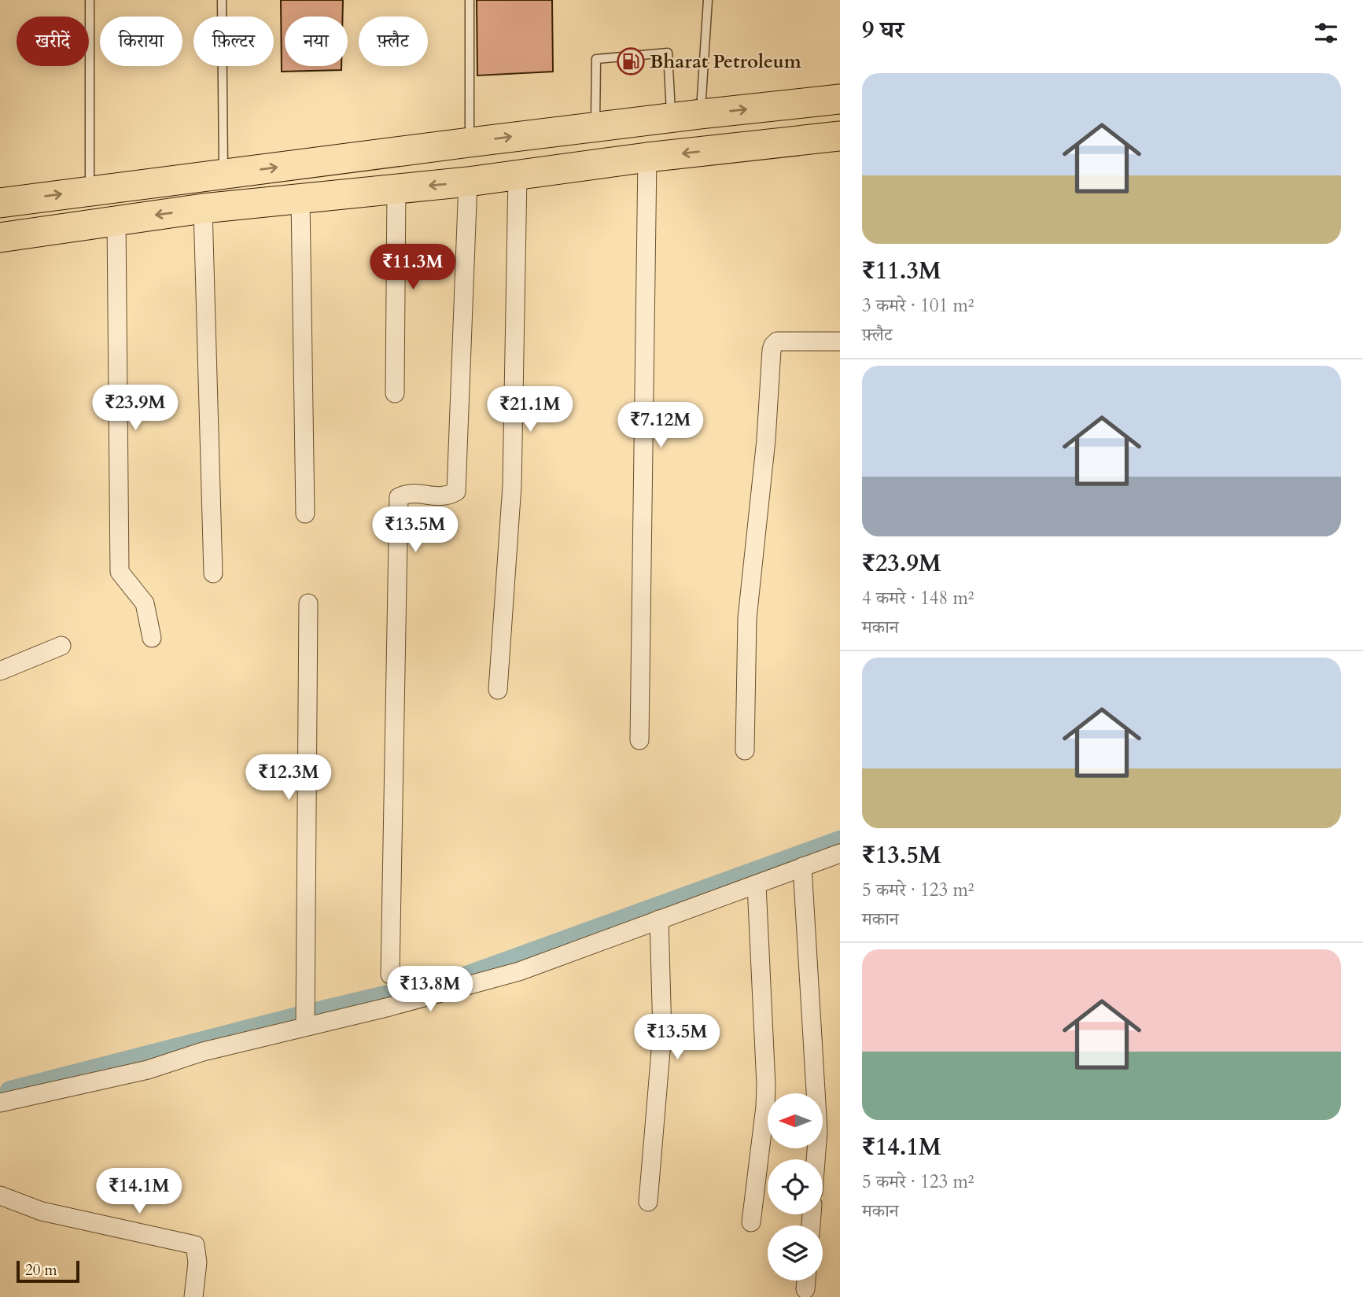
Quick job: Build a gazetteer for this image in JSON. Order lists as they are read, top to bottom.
{
  "places": {
    "fuel station": ["Bharat Petroleum"]
  },
  "scale_bar": "20 m",
  "north": "left",
  "page": {
    "heading": "9 घर",
    "chip": [
      "खरीदें",
      "किराया",
      "फ़िल्टर",
      "नया",
      "फ़्लैट"
    ],
    "list": [
      {
        "name": "₹11.3M",
        "note": "3 कमरे · 101 m² · फ़्लैट"
      },
      {
        "name": "₹23.9M",
        "note": "4 कमरे · 148 m² · मकान"
      },
      {
        "name": "₹13.5M",
        "note": "5 कमरे · 123 m² · मकान"
      },
      {
        "name": "₹14.1M",
        "note": "5 कमरे · 123 m² · मकान"
      }
    ],
    "price": [
      "₹11.3M",
      "₹23.9M",
      "₹21.1M",
      "₹7.12M",
      "₹13.5M",
      "₹12.3M",
      "₹13.8M",
      "₹13.5M",
      "₹14.1M"
    ],
    "scale": "20 m"
  }
}
